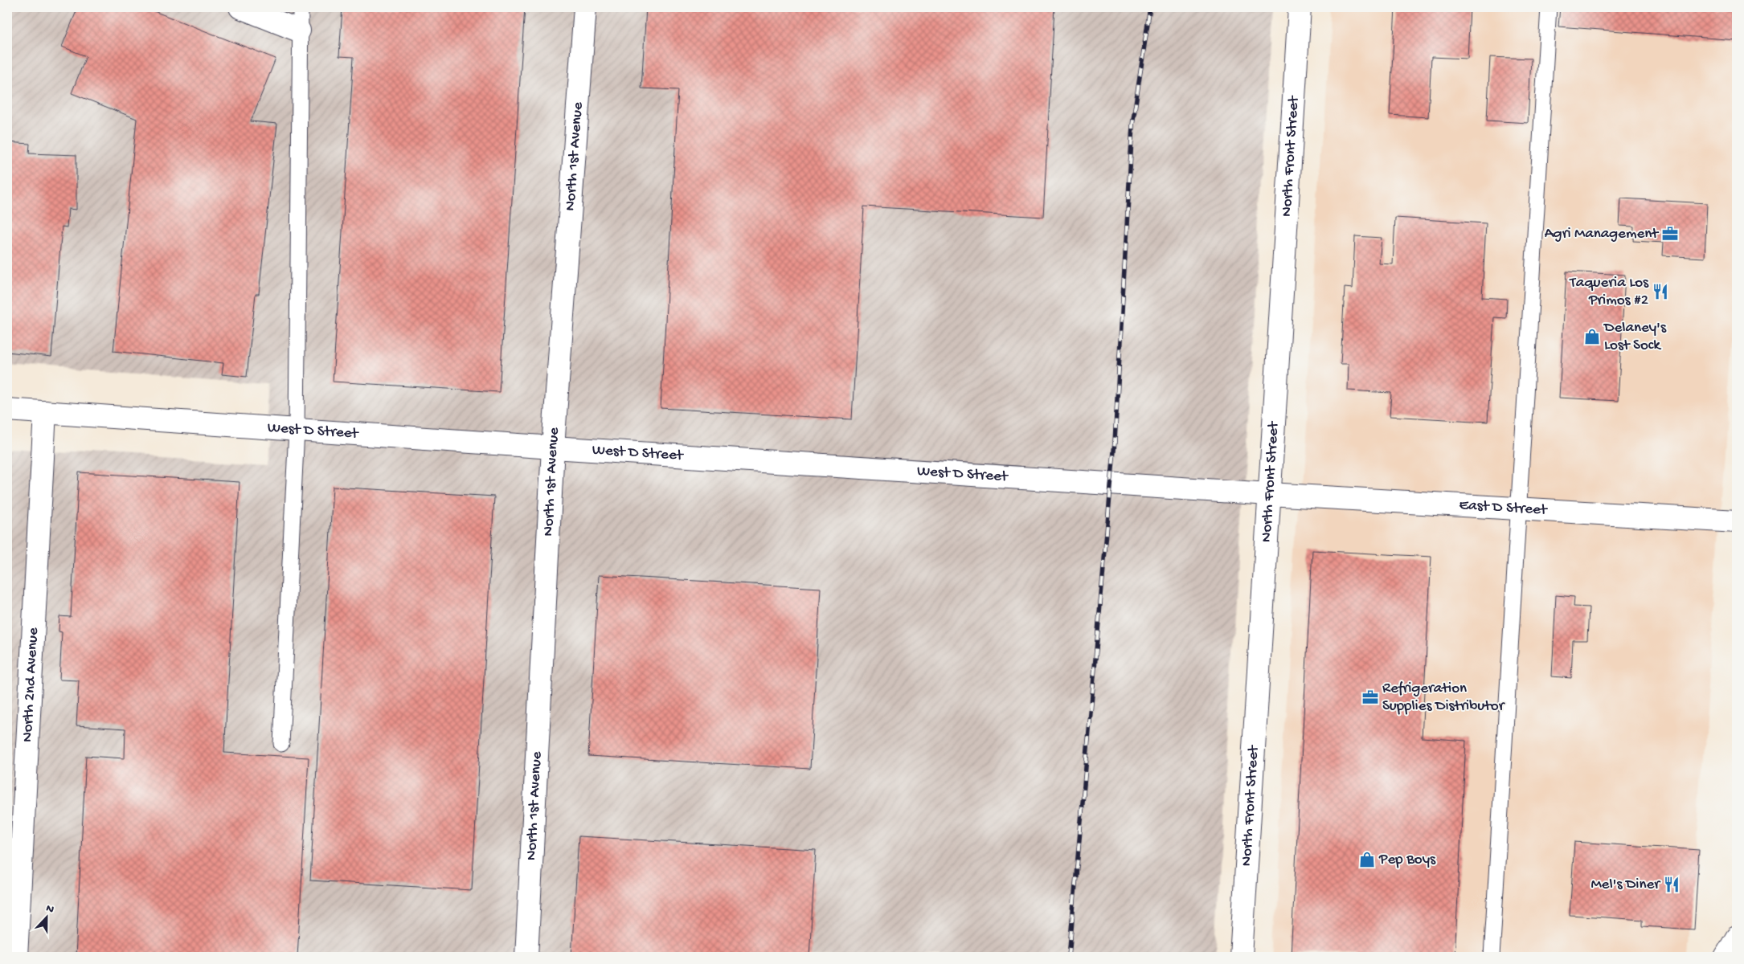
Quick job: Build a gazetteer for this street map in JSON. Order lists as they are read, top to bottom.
{
  "streets": {
    "street": [
      "North 1st Avenue",
      "North Front Street",
      "West D Street",
      "East D Street",
      "North 2nd Avenue"
    ]
  },
  "crossings": [
    ["North 1st Avenue", "West D Street"],
    ["North Front Street", "West D Street"],
    ["North Front Street", "East D Street"],
    ["West D Street", "East D Street"],
    ["West D Street", "North 2nd Avenue"]
  ],
  "places": {
    "office": ["Agri Management", "Refrigeration Supplies Distributor"],
    "restaurant": ["Taqueria Los Primos #2", "Mel's Diner"],
    "shop": ["Delaney's Lost Sock", "Pep Boys"]
  },
  "north": "top"
}
